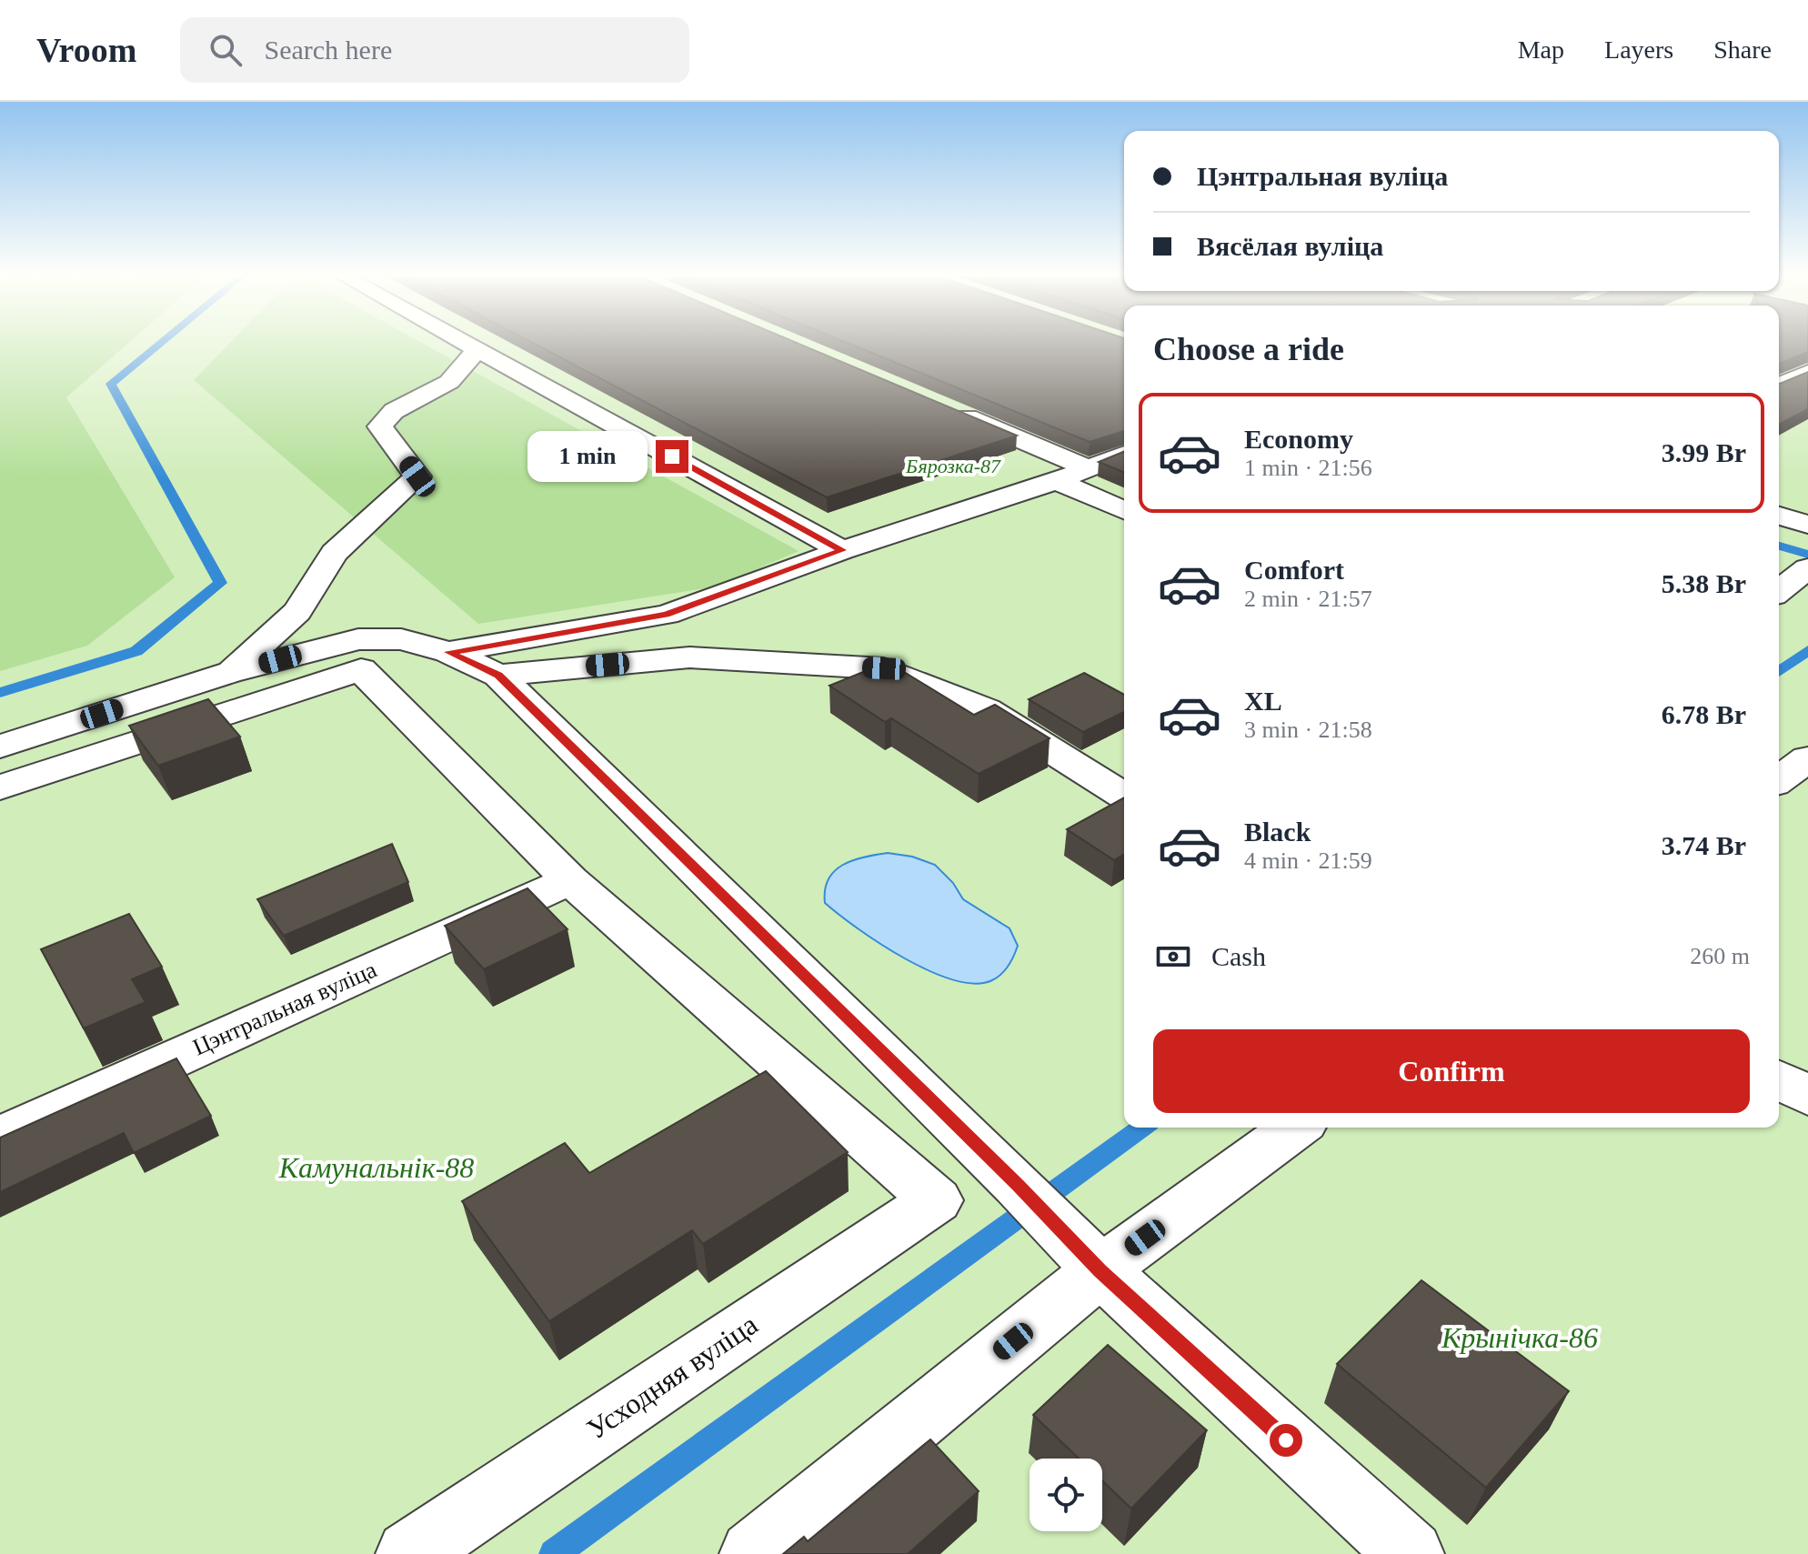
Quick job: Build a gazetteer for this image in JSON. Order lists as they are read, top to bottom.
{
  "streets": {
    "street": ["Цэнтральная вуліца", "Усходняя вуліца"]
  },
  "crossings": [
    ["Цэнтральная вуліца", "Усходняя вуліца"]
  ],
  "parks": ["Бярозка-87", "Камунальнік-88", "Крынічка-86"],
  "page": {
    "header": "Vroom",
    "search": "Search here",
    "nav": ["Map", "Layers", "Share"],
    "banner": ["Цэнтральная вуліца", "Вясёлая вуліца"],
    "heading": "Choose a ride",
    "list": [
      {
        "name": "Economy",
        "note": "1 min · 21:56",
        "value": "3.99 Br"
      },
      {
        "name": "Comfort",
        "note": "2 min · 21:57",
        "value": "5.38 Br"
      },
      {
        "name": "XL",
        "note": "3 min · 21:58",
        "value": "6.78 Br"
      },
      {
        "name": "Black",
        "note": "4 min · 21:59",
        "value": "3.74 Br"
      }
    ],
    "bubble": "1 min",
    "pay": ["Cash", "260 m"],
    "buttons": "Confirm"
  }
}
